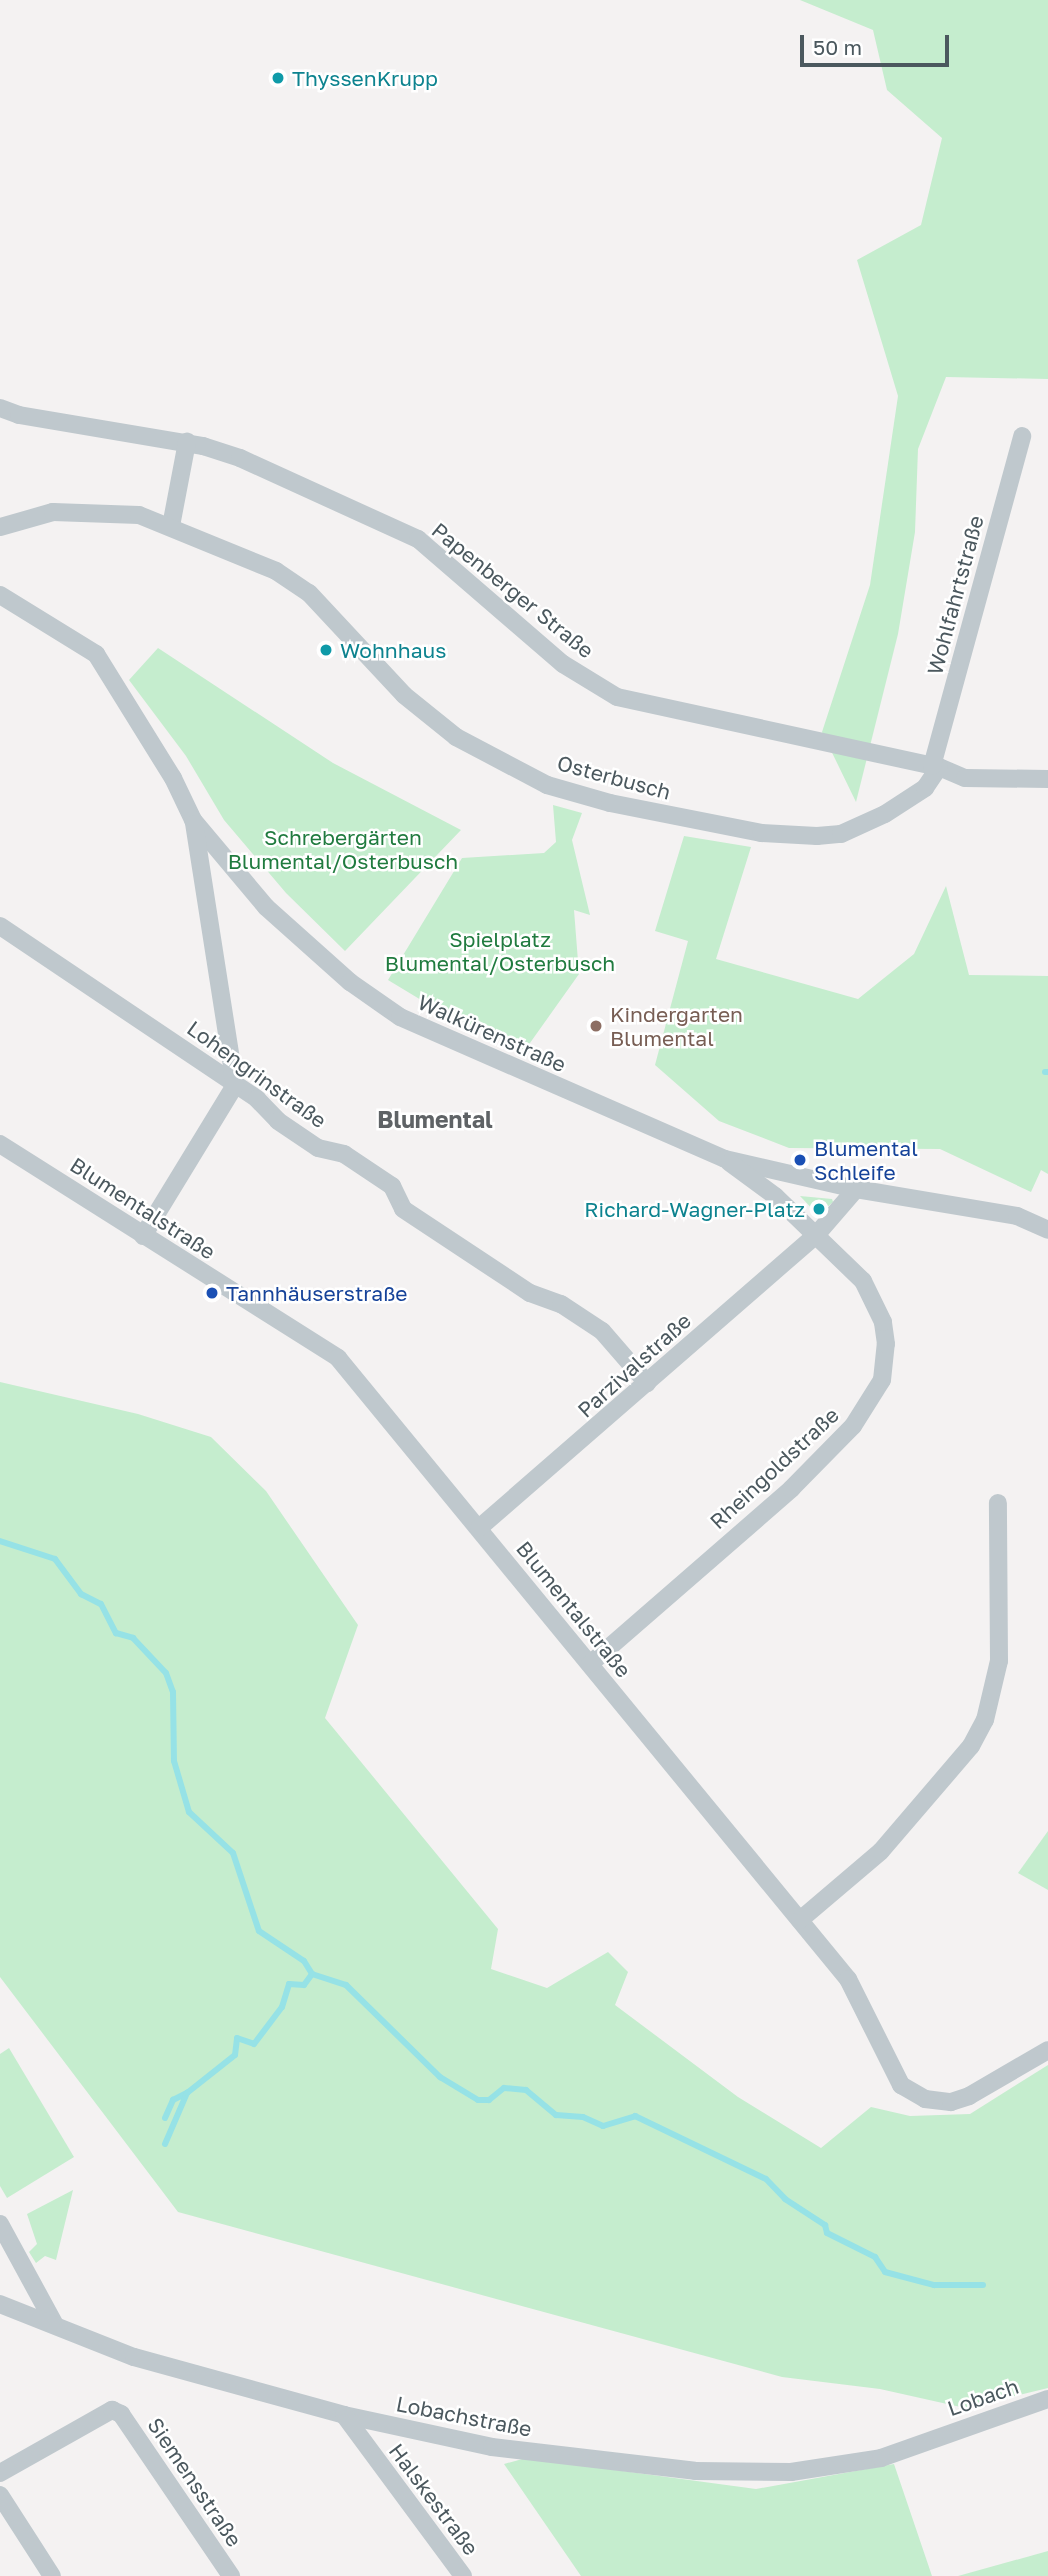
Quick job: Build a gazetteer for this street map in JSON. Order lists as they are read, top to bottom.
{
  "streets": {
    "street": [
      "Papenberger Straße",
      "Wohlfahrtstraße",
      "Osterbusch",
      "Walkürenstraße",
      "Lohengrinstraße",
      "Blumentalstraße",
      "Parzivalstraße",
      "Rheingoldstraße",
      "Lobach",
      "Lobachstraße",
      "Siemensstraße",
      "Halskestraße"
    ]
  },
  "crossings": [
    ["Papenberger Straße", "Wohlfahrtstraße"],
    ["Papenberger Straße", "Osterbusch"],
    ["Wohlfahrtstraße", "Osterbusch"],
    ["Walkürenstraße", "Parzivalstraße"],
    ["Walkürenstraße", "Rheingoldstraße"],
    ["Lohengrinstraße", "Parzivalstraße"],
    ["Blumentalstraße", "Parzivalstraße"],
    ["Blumentalstraße", "Rheingoldstraße"],
    ["Parzivalstraße", "Rheingoldstraße"],
    ["Lobach", "Lobachstraße"],
    ["Lobachstraße", "Halskestraße"]
  ],
  "districts": ["Blumental"],
  "parks": ["Schrebergärten Blumental/Osterbusch", "Spielplatz Blumental/Osterbusch"],
  "places": [
    "ThyssenKrupp",
    "Wohnhaus",
    "Kindergarten Blumental",
    "Blumental Schleife",
    "Richard-Wagner-Platz",
    "Tannhäuserstraße"
  ],
  "scale_bar": "50 m"
}
